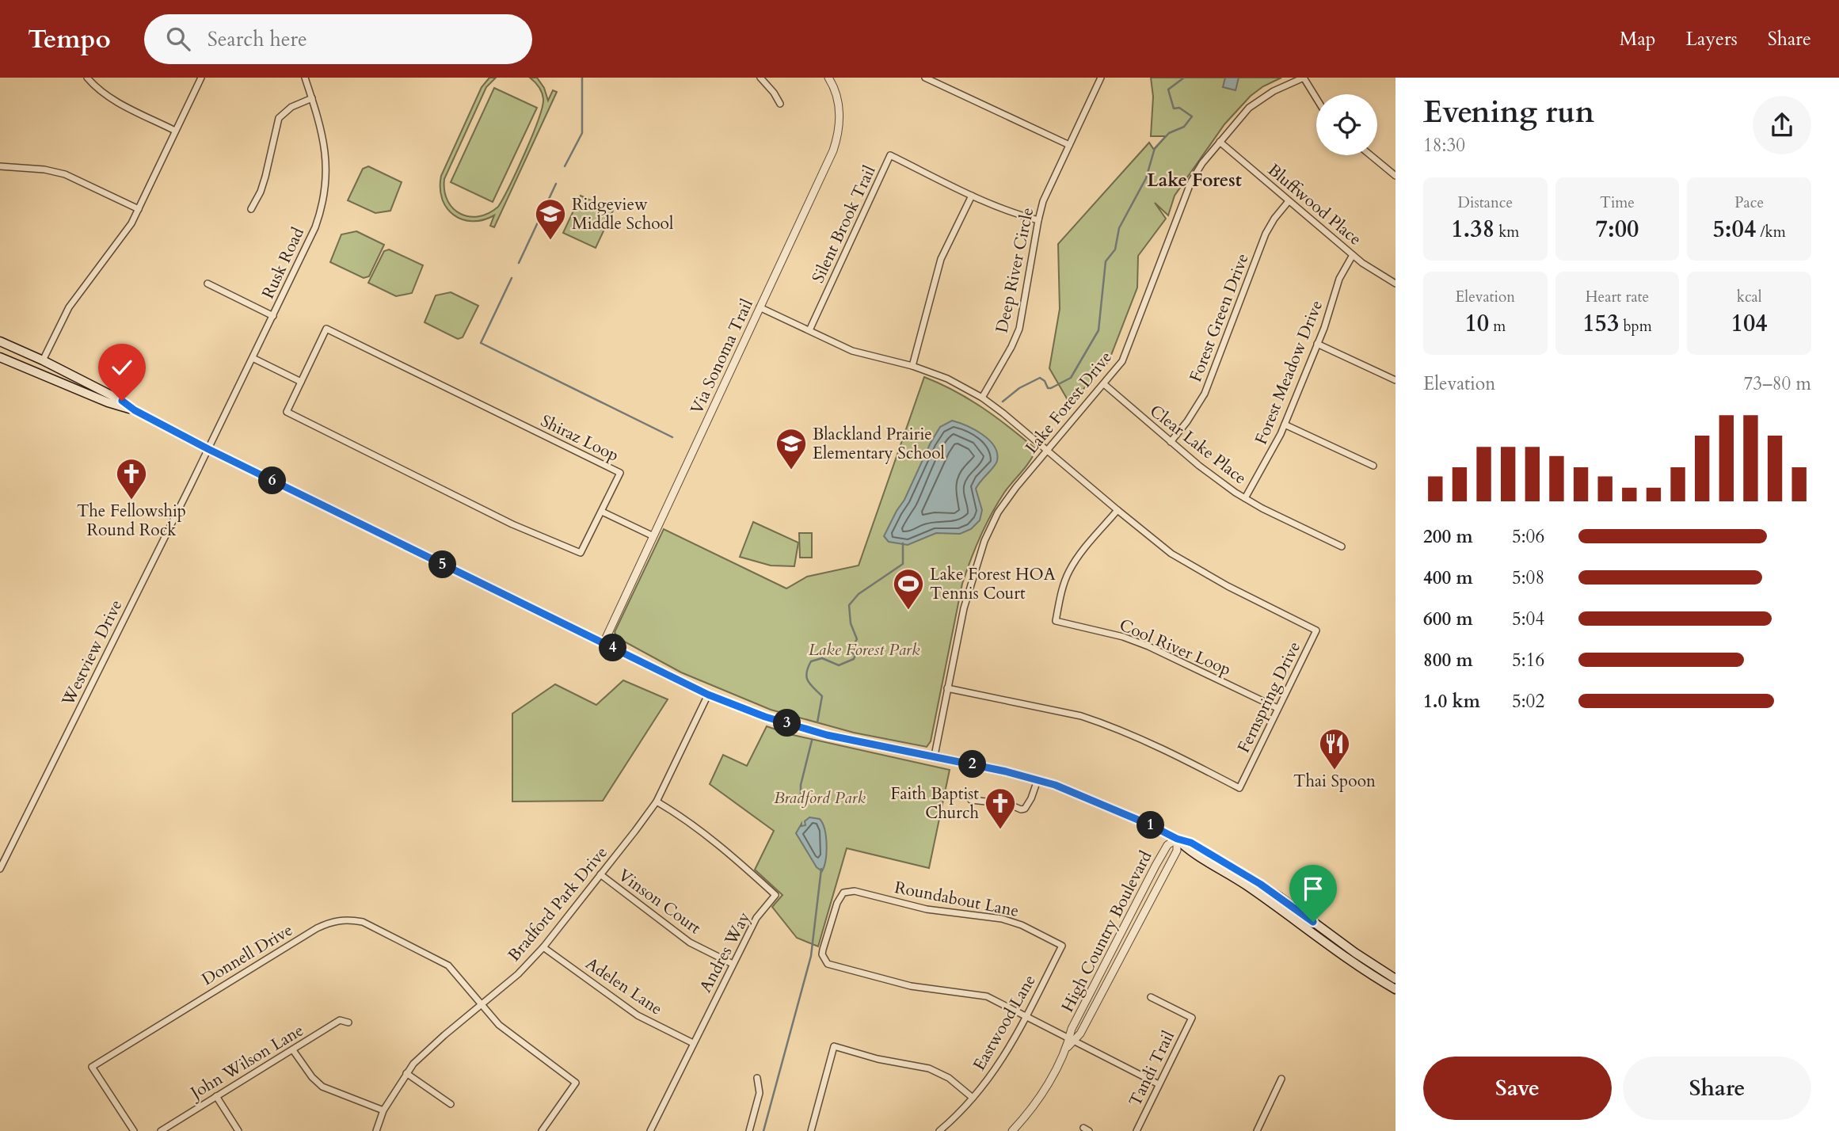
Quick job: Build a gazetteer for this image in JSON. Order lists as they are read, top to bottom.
{
  "streets": {
    "street": [
      "Bluffwood Place",
      "Silent Brook Trail",
      "Rusk Road",
      "Deep River Circle",
      "Forest Green Drive",
      "Via Sonoma Trail",
      "Forest Meadow Drive",
      "Lake Forest Drive",
      "Shiraz Loop",
      "Clear Lake Place",
      "Cool River Loop",
      "Westview Drive",
      "Fernspring Drive",
      "Roundabout Lane",
      "Vinson Court",
      "Bradford Park Drive",
      "High Country Boulevard",
      "Andres Way",
      "Donnell Drive",
      "Adelen Lane",
      "Eastwood Lane",
      "John Wilson Lane",
      "Tandi Trail"
    ]
  },
  "crossings": [
    ["Bluffwood Place", "Forest Green Drive"],
    ["Bluffwood Place", "Forest Meadow Drive"],
    ["Bluffwood Place", "Lake Forest Drive"],
    ["Silent Brook Trail", "Deep River Circle"],
    ["Silent Brook Trail", "Fernspring Drive"],
    ["Rusk Road", "Westview Drive"],
    ["Deep River Circle", "Fernspring Drive"],
    ["Forest Green Drive", "Clear Lake Place"],
    ["Via Sonoma Trail", "Fernspring Drive"],
    ["Forest Meadow Drive", "Clear Lake Place"],
    ["Lake Forest Drive", "Clear Lake Place"],
    ["Lake Forest Drive", "Fernspring Drive"],
    ["Cool River Loop", "Fernspring Drive"],
    ["Roundabout Lane", "High Country Boulevard"],
    ["Roundabout Lane", "Eastwood Lane"],
    ["Roundabout Lane", "Tandi Trail"],
    ["Vinson Court", "Bradford Park Drive"],
    ["Vinson Court", "Andres Way"],
    ["Bradford Park Drive", "Andres Way"],
    ["Bradford Park Drive", "Donnell Drive"],
    ["Bradford Park Drive", "Adelen Lane"],
    ["Andres Way", "Adelen Lane"]
  ],
  "districts": ["Lake Forest"],
  "parks": ["Lake Forest Park", "Bradford Park"],
  "places": {
    "school or university": ["Ridgeview Middle School", "Blackland Prairie Elementary School"],
    "church": ["The Fellowship Round Rock", "Faith Baptist Church"],
    "sports": ["Lake Forest HOA Tennis Court"],
    "restaurant": ["Thai Spoon"]
  },
  "page": {
    "header": "Tempo",
    "search": "Search here",
    "nav": ["Map", "Layers", "Share"],
    "heading": ["Evening run", "18:30"],
    "stats": [
      ["Distance", "1.38 km"],
      ["Time", "7:00"],
      ["Pace", "5:04 /km"],
      ["Elevation", "10 m"],
      ["Heart rate", "153 bpm"],
      ["kcal", "104"]
    ],
    "chart": ["Elevation", "73–80 m"],
    "pins": [
      "6",
      "5",
      "4",
      "3",
      "2",
      "1"
    ],
    "list": [
      {
        "name": "200 m",
        "note": "5:06"
      },
      {
        "name": "400 m",
        "note": "5:08"
      },
      {
        "name": "600 m",
        "note": "5:04"
      },
      {
        "name": "800 m",
        "note": "5:16"
      },
      {
        "name": "1.0 km",
        "note": "5:02"
      }
    ],
    "buttons": ["Save", "Share"]
  }
}
